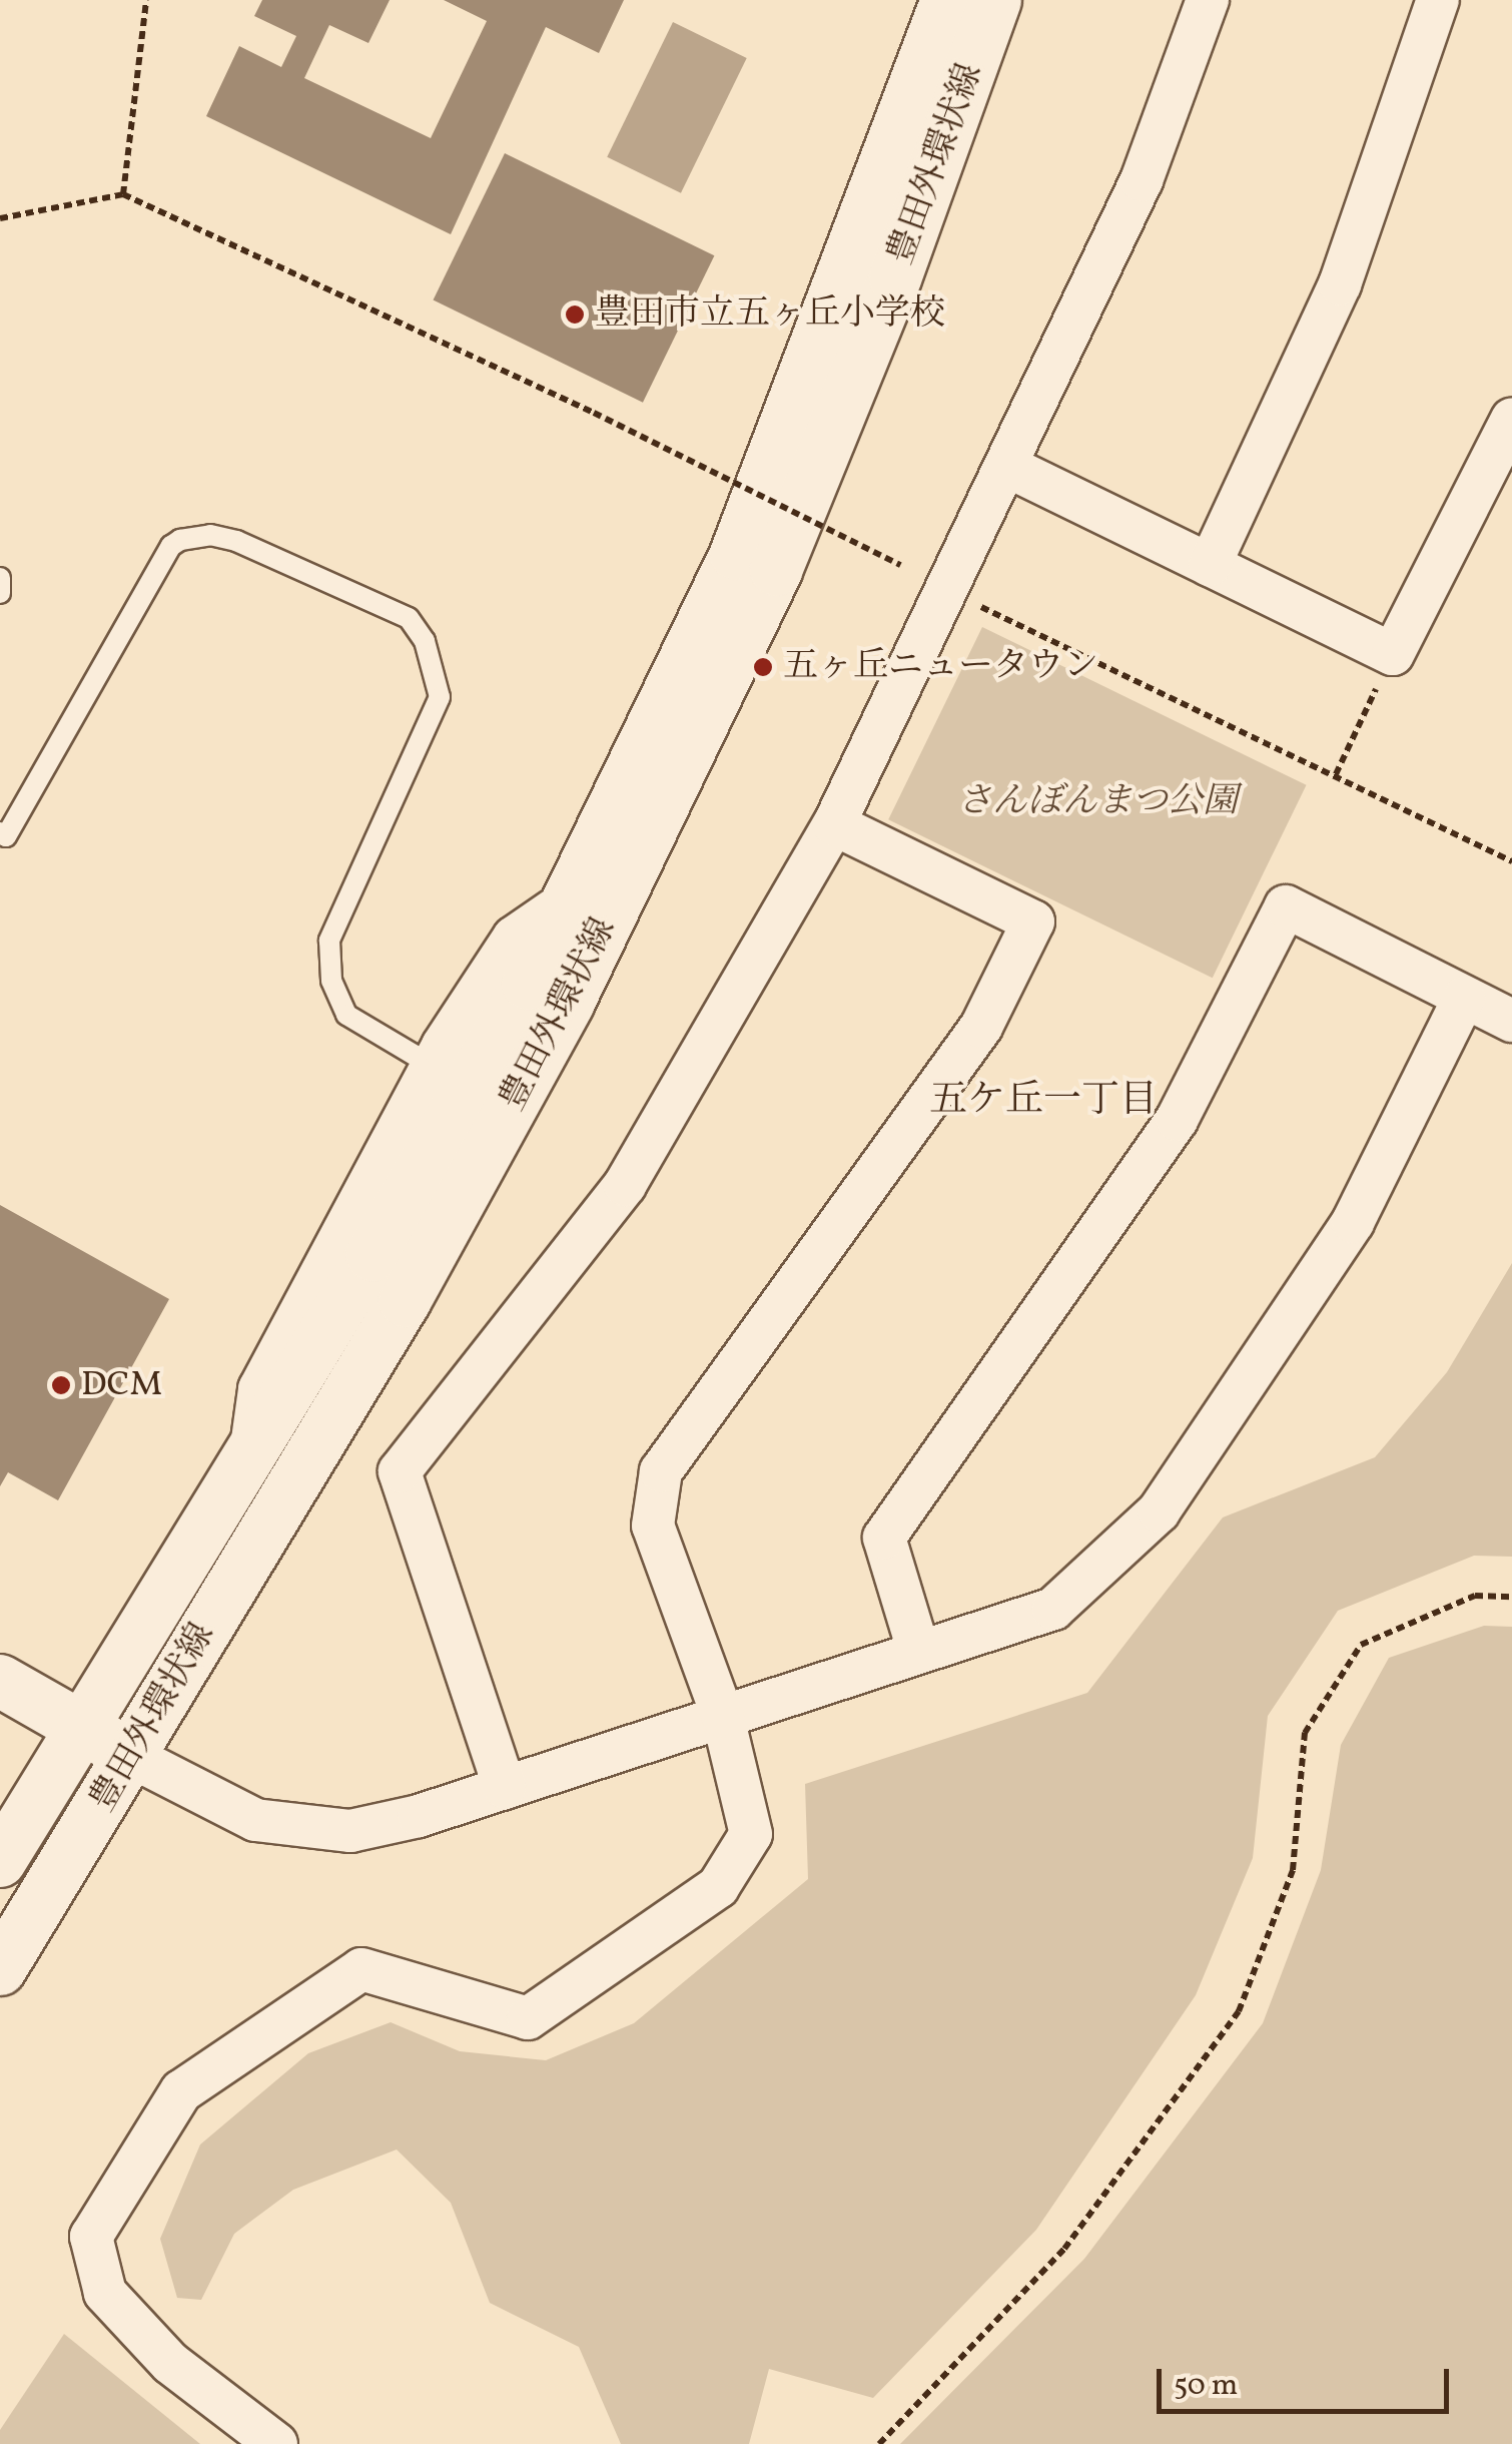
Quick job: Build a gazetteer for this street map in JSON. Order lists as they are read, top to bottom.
{
  "streets": {
    "street": ["豊田外環状線"]
  },
  "districts": ["五ケ丘一丁目"],
  "parks": ["さんぼんまつ公園"],
  "places": ["豊田市立五ヶ丘小学校", "五ヶ丘ニュータウン", "DCM"],
  "scale_bar": "50 m"
}
